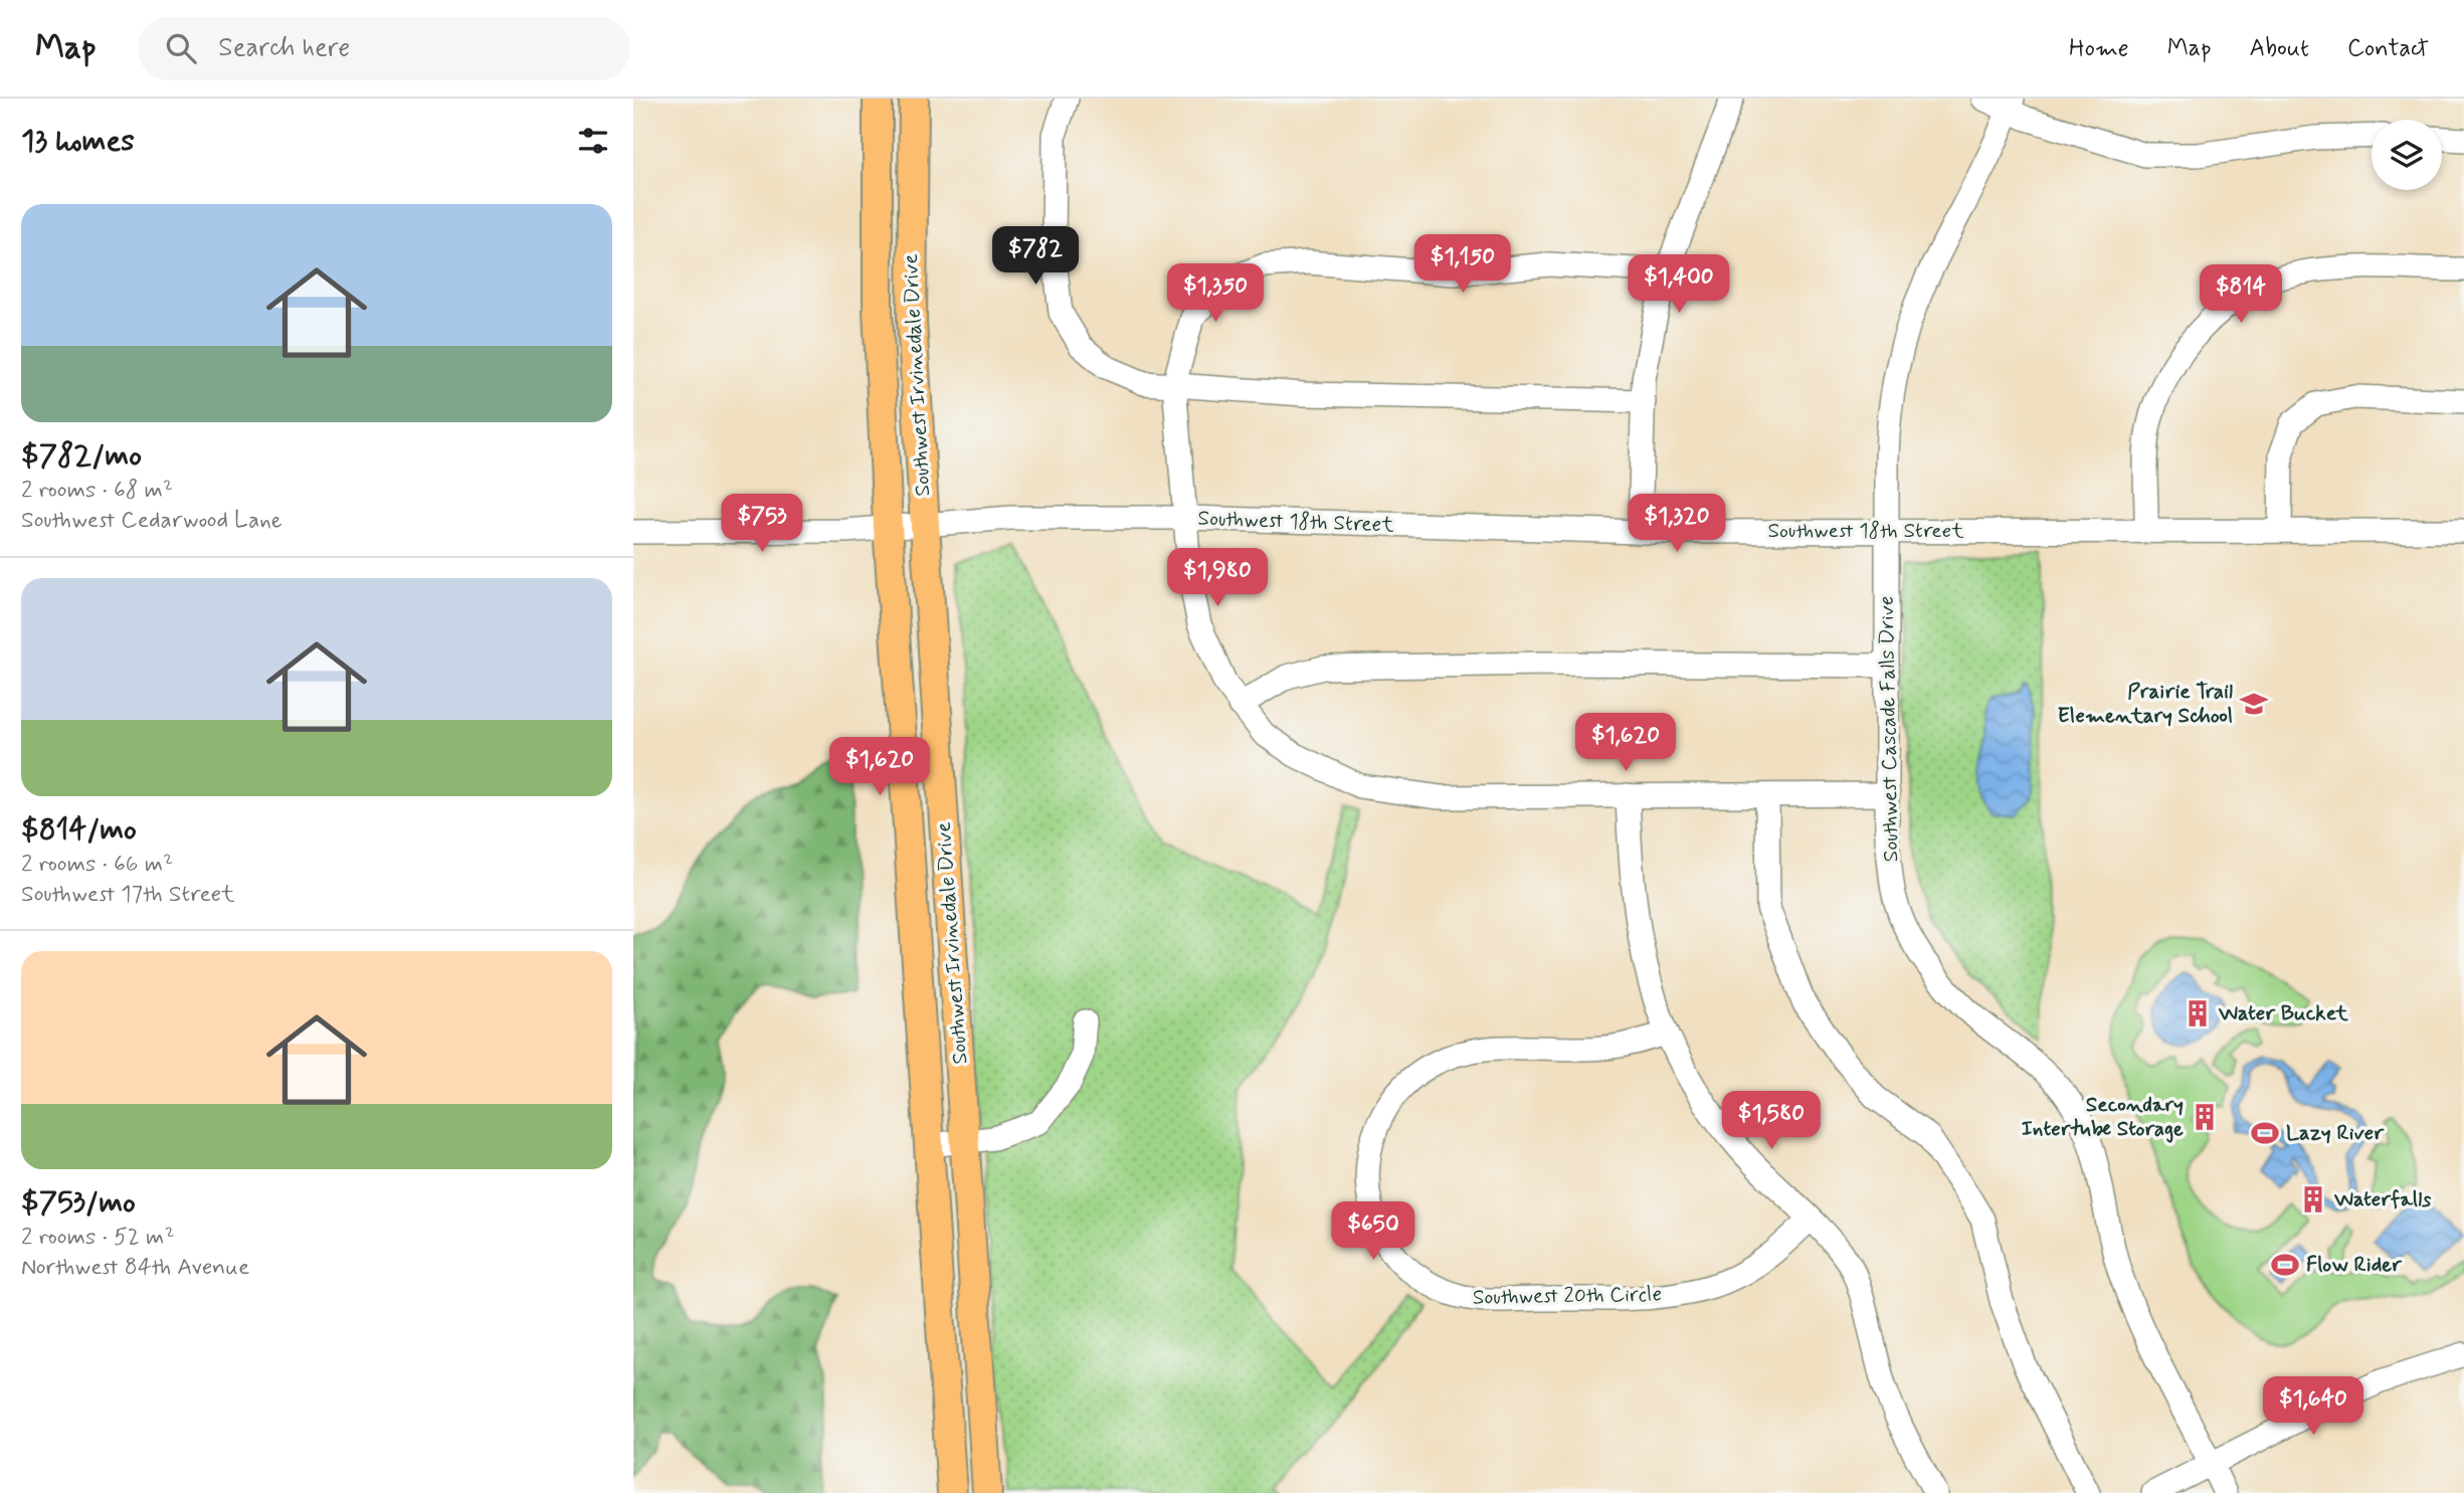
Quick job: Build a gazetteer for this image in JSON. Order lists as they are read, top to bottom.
{
  "streets": {
    "main road": ["Southwest Irvinedale Drive"],
    "street": ["Southwest 18th Street", "Southwest Cascade Falls Drive", "Southwest 20th Circle"]
  },
  "crossings": [
    ["Southwest Irvinedale Drive", "Southwest 18th Street"],
    ["Southwest 18th Street", "Southwest Cascade Falls Drive"]
  ],
  "places": {
    "school or university": ["Prairie Trail Elementary School"],
    "building": ["Water Bucket", "Secondary Intertube Storage", "Waterfalls"],
    "sports": ["Lazy River", "Flow Rider"]
  },
  "page": {
    "header": "Map",
    "search": "Search here",
    "nav": [
      "Home",
      "Map",
      "About",
      "Contact"
    ],
    "heading": "13 homes",
    "list": [
      {
        "name": "$782/mo",
        "note": "2 rooms · 68 m² · Southwest Cedarwood Lane"
      },
      {
        "name": "$814/mo",
        "note": "2 rooms · 66 m² · Southwest 17th Street"
      },
      {
        "name": "$753/mo",
        "note": "2 rooms · 52 m² · Northwest 84th Avenue"
      }
    ],
    "price": [
      "$782",
      "$1,150",
      "$1,400",
      "$1,350",
      "$814",
      "$753",
      "$1,320",
      "$1,980",
      "$1,620",
      "$1,620",
      "$1,580",
      "$650",
      "$1,640"
    ]
  }
}
